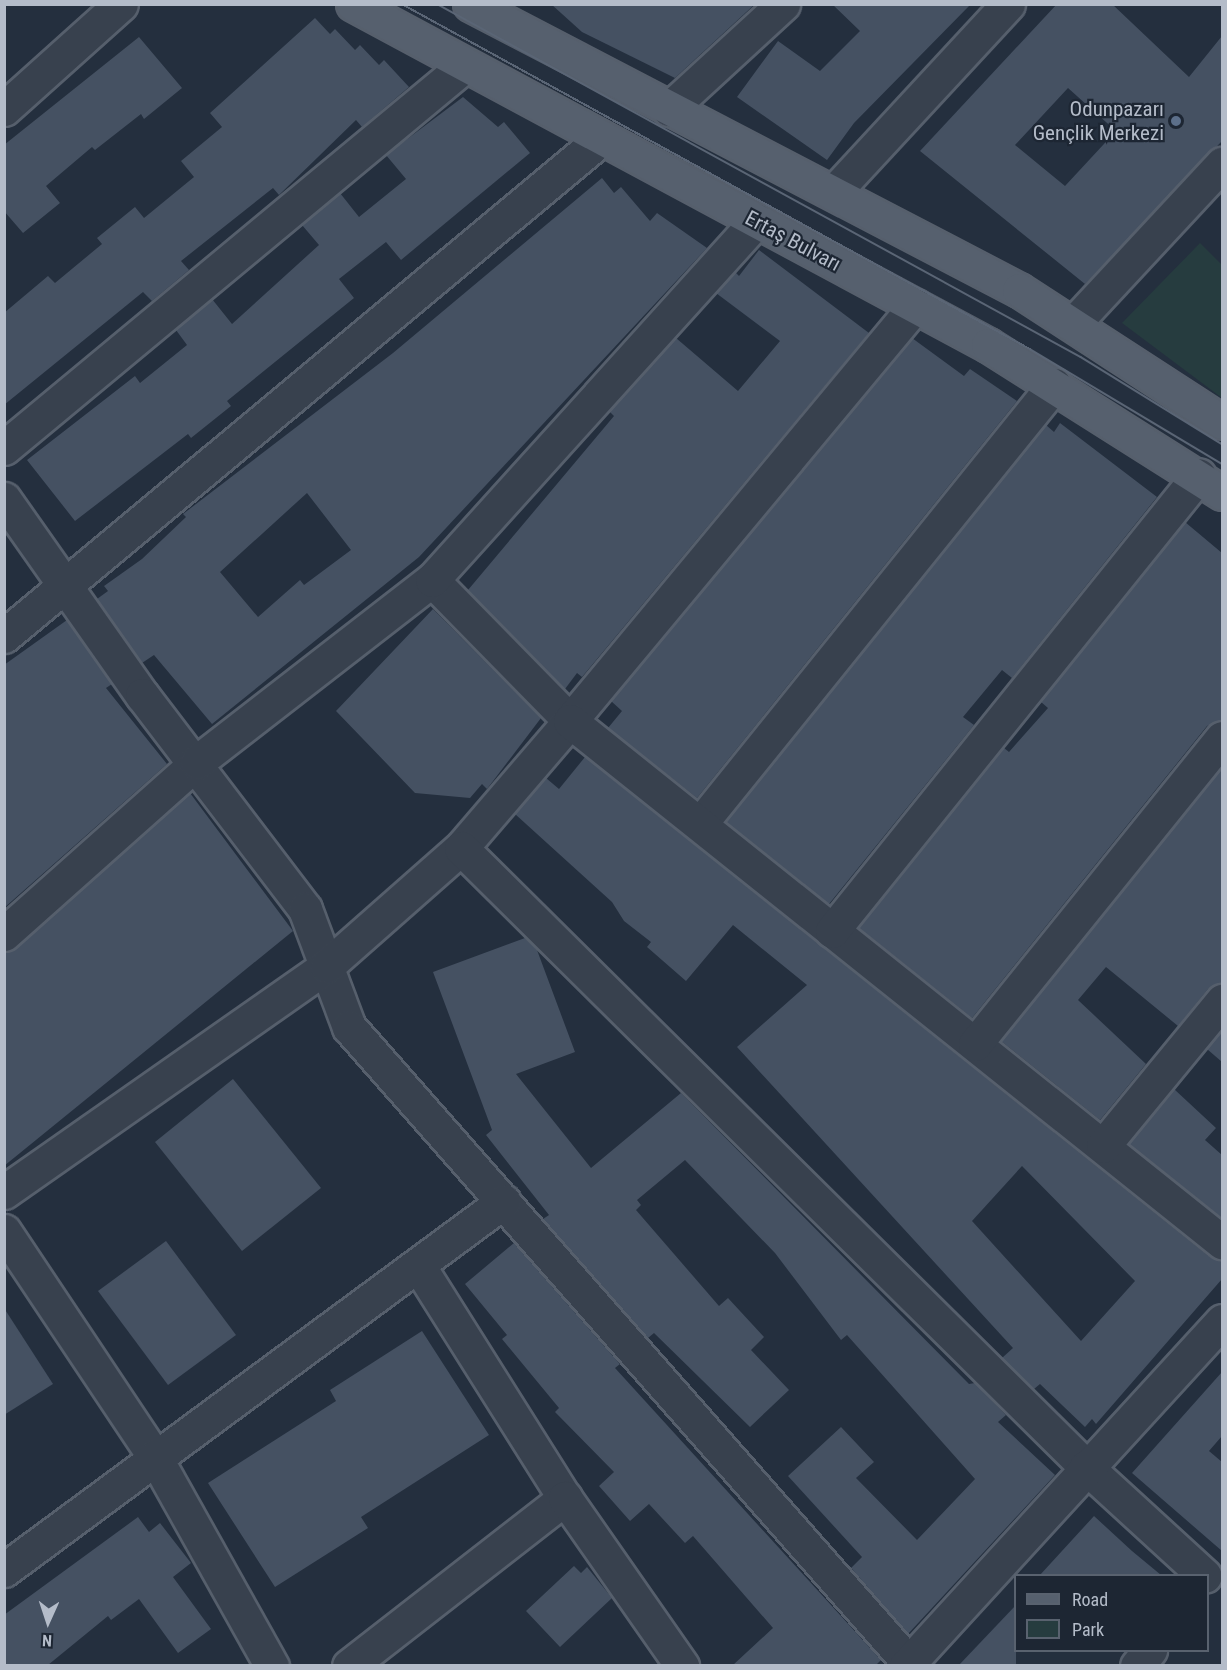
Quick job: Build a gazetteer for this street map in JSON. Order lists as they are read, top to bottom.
{
  "streets": {
    "main road": ["Ertaş Bulvarı"]
  },
  "places": ["Odunpazarı Gençlik Merkezi"],
  "legend": ["Road", "Park"],
  "north": "bottom"
}
